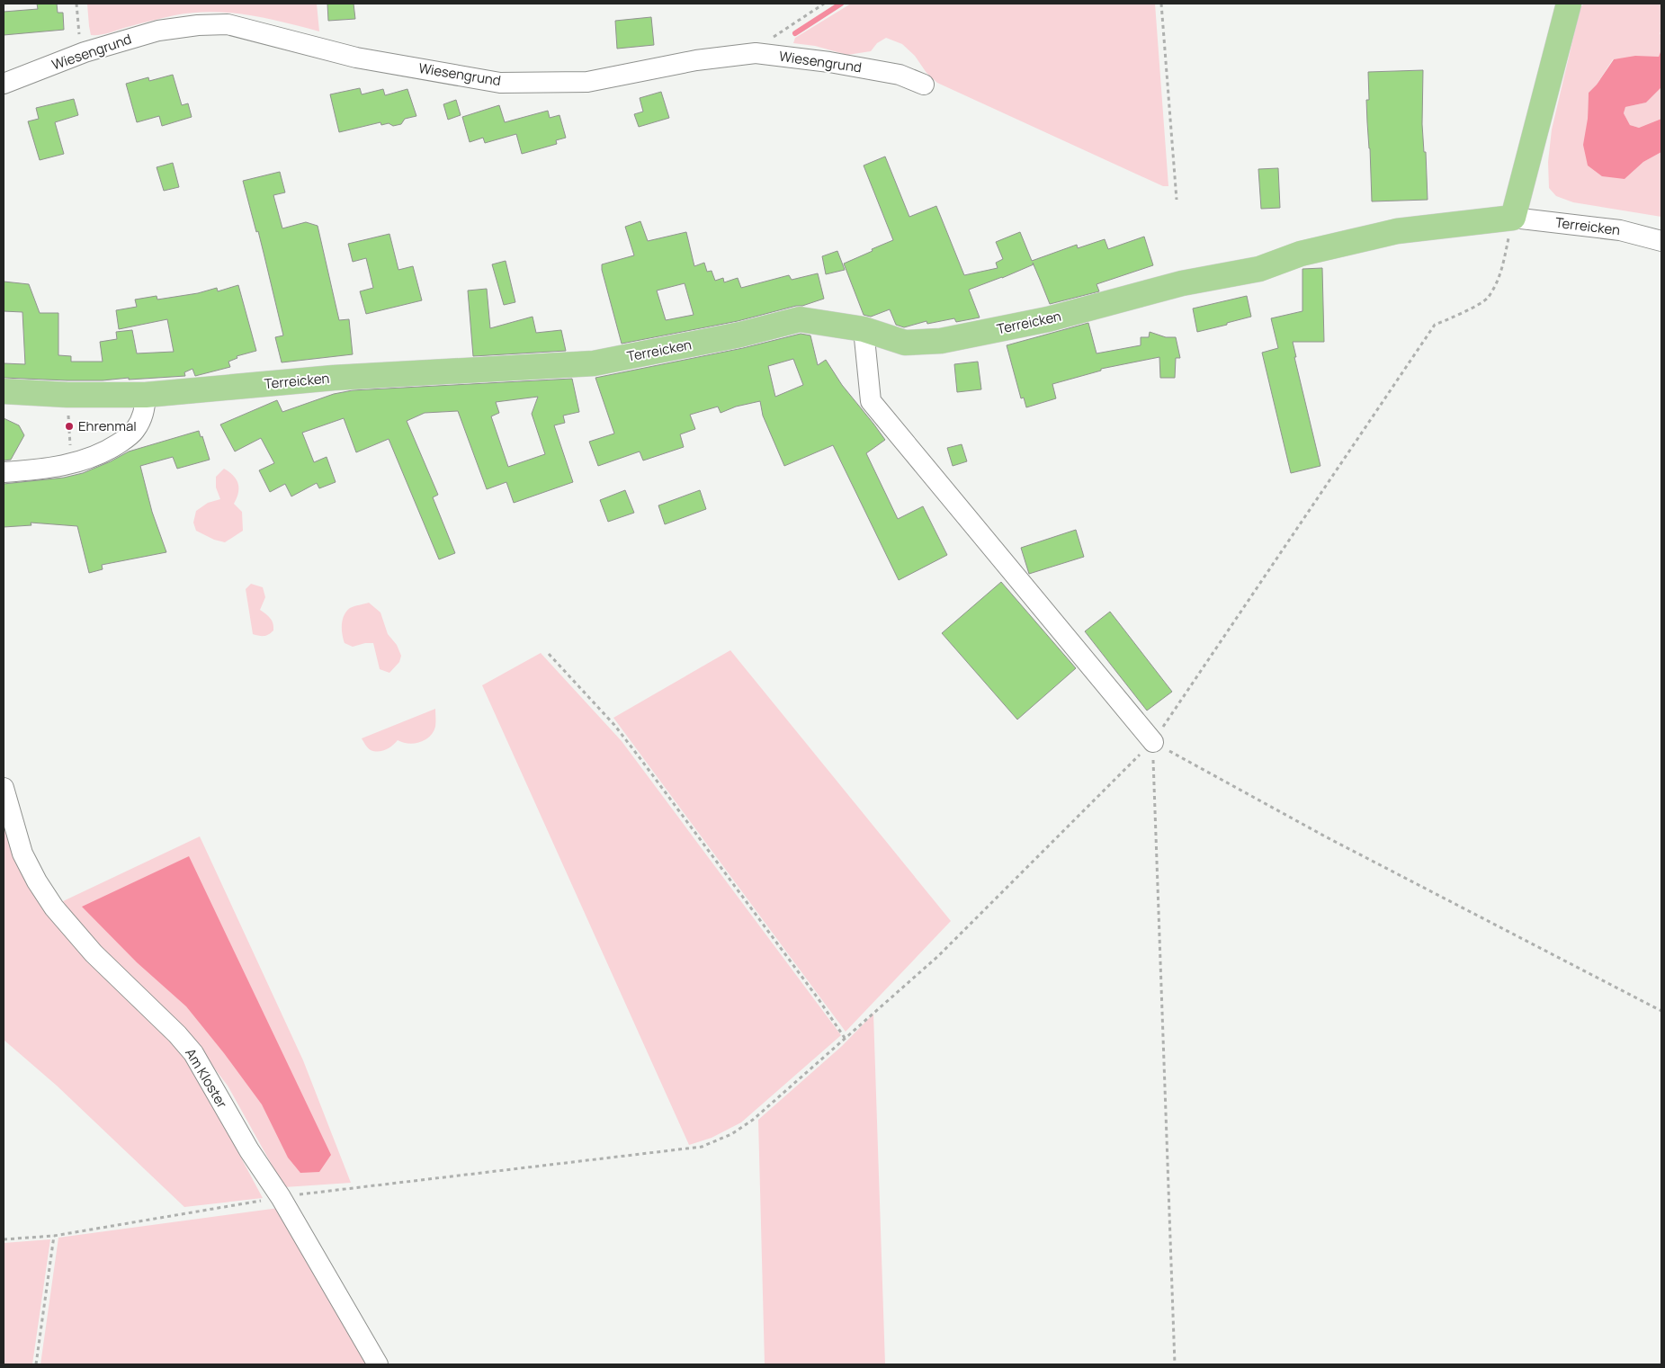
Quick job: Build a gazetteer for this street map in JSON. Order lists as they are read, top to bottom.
{
  "streets": {
    "main road": ["Terreicken"],
    "street": ["Wiesengrund", "Am Kloster"]
  },
  "places": ["Ehrenmal"]
}
